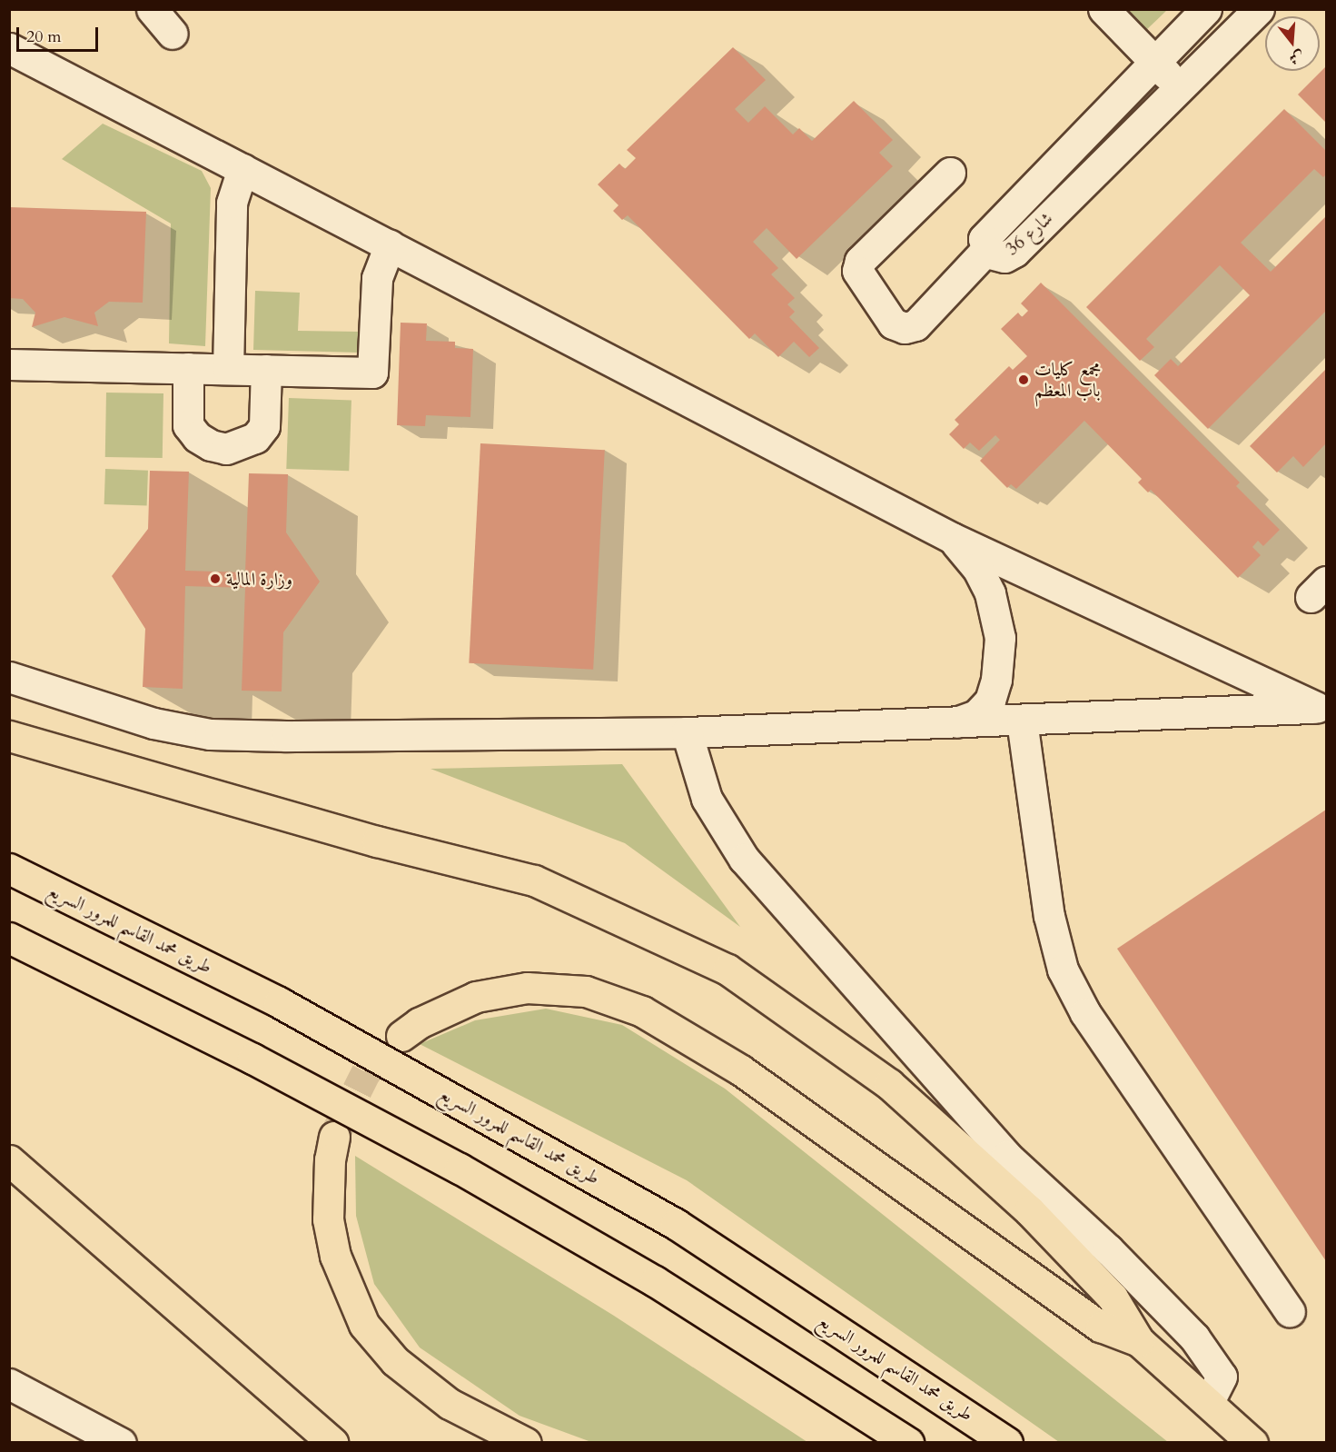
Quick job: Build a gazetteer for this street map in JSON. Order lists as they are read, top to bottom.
{
  "streets": {
    "highway": ["طريق محمد القاسم للمرور السريع"],
    "street": ["شارع 36"]
  },
  "places": ["مجمع كليات باب المعظم", "وزارة المالية"],
  "scale_bar": "20 m",
  "north": "bottom"
}
